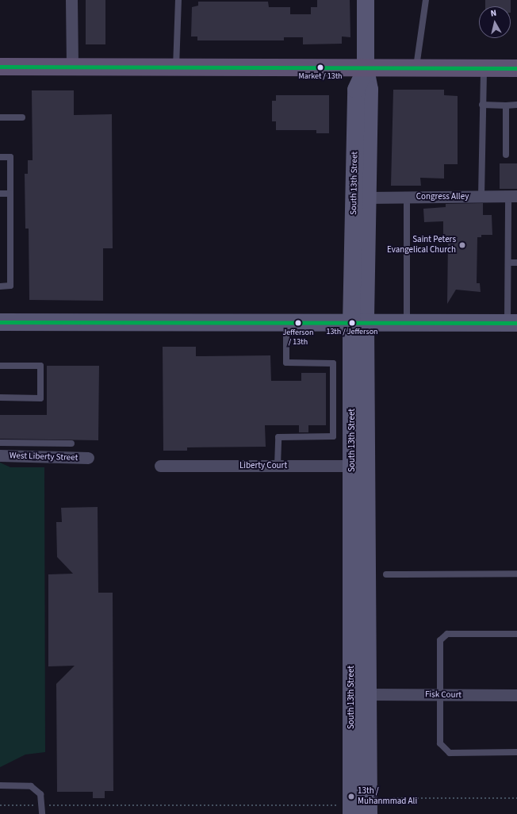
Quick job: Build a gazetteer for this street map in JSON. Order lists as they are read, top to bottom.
{
  "streets": {
    "street": [
      "South 13th Street",
      "Congress Alley",
      "West Liberty Street",
      "Liberty Court",
      "Fisk Court"
    ]
  },
  "crossings": [
    ["South 13th Street", "Congress Alley"],
    ["South 13th Street", "Liberty Court"],
    ["South 13th Street", "Fisk Court"]
  ],
  "places": [
    "Market / 13th",
    "Saint Peters Evangelical Church",
    "Jefferson / 13th",
    "13th / Jefferson",
    "13th / Muhanmmad Ali"
  ],
  "north": "top"
}
